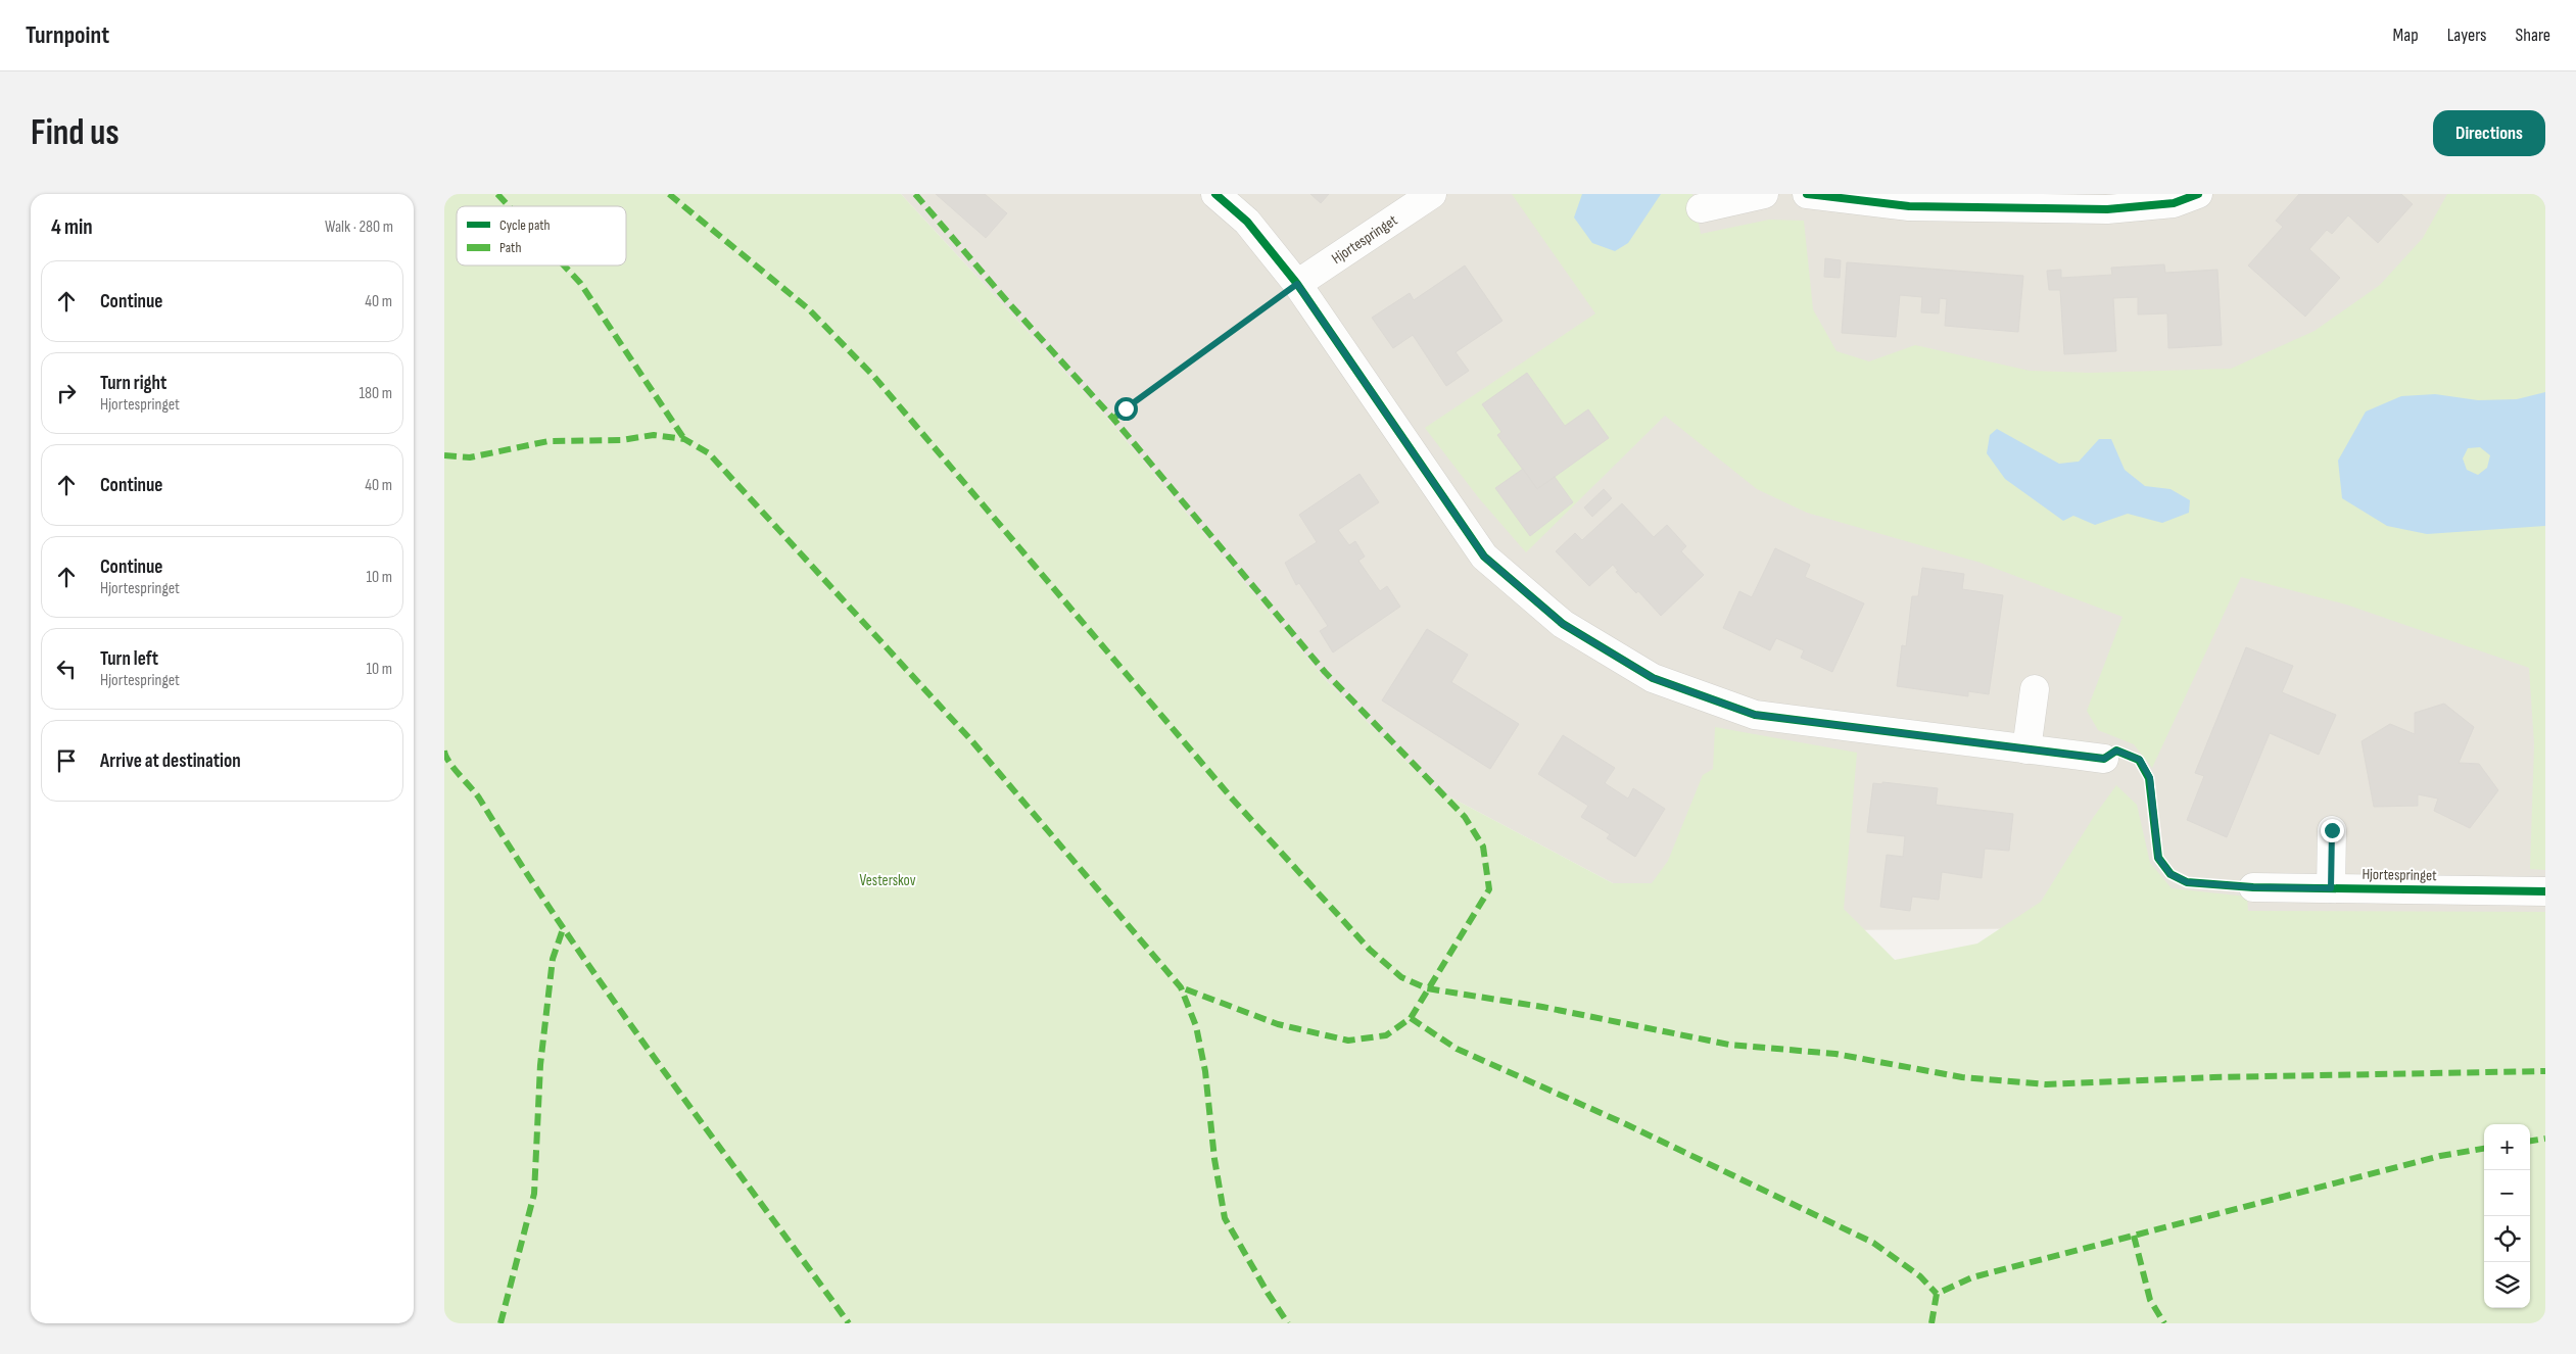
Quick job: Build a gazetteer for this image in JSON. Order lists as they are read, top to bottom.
{
  "streets": {
    "street": ["Hjortespringet"]
  },
  "parks": ["Vesterskov"],
  "legend": ["Cycle path", "Path"],
  "page": {
    "header": "Turnpoint",
    "nav": ["Map", "Layers", "Share"],
    "buttons": "Directions",
    "title": "Find us",
    "heading": ["4 min", "Walk · 280 m"],
    "list": [
      ["Continue", "40 m"],
      ["Turn right", "Hjortespringet", "180 m"],
      ["Continue", "40 m"],
      ["Continue", "Hjortespringet", "10 m"],
      ["Turn left", "Hjortespringet", "10 m"],
      "Arrive at destination"
    ],
    "map_buttons": ["+", "−"]
  }
}
